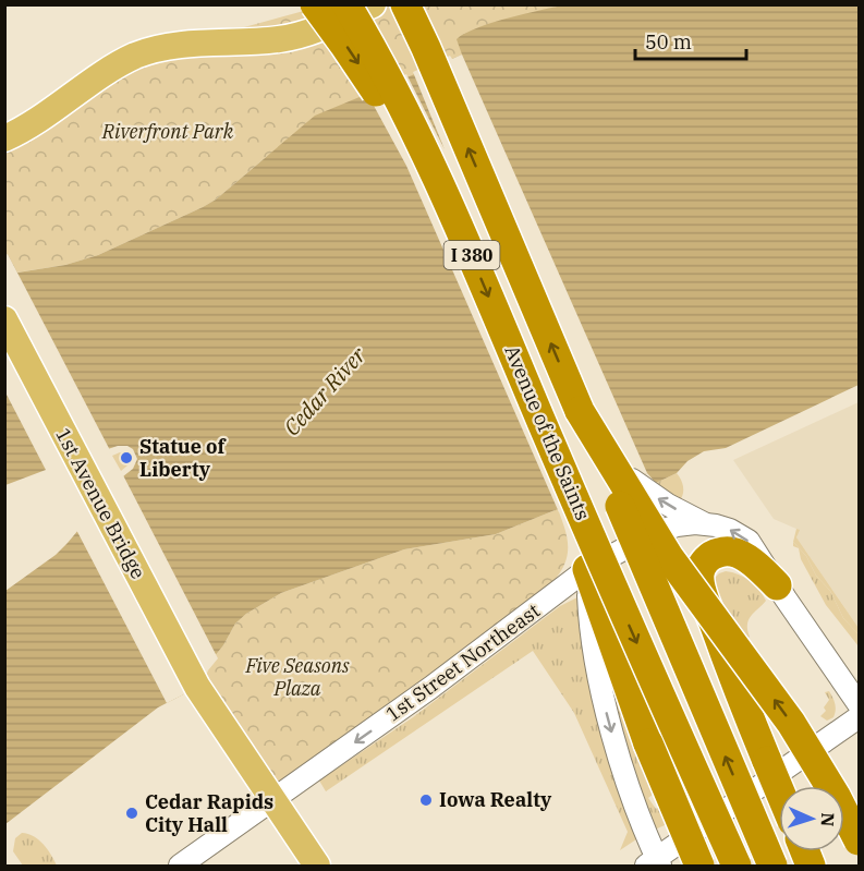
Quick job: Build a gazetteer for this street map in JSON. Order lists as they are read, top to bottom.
{
  "streets": {
    "highway": ["I 380", "Avenue of the Saints"],
    "main road": ["1st Avenue Bridge"],
    "street": ["1st Street Northeast"]
  },
  "crossings": [
    ["1st Avenue Bridge", "1st Street Northeast"]
  ],
  "one_way": ["1st Street Northeast"],
  "water": ["Cedar River"],
  "parks": ["Riverfront Park", "Five Seasons Plaza"],
  "places": ["Statue of Liberty", "Iowa Realty", "Cedar Rapids City Hall"],
  "scale_bar": "50 m",
  "north": "right"
}
